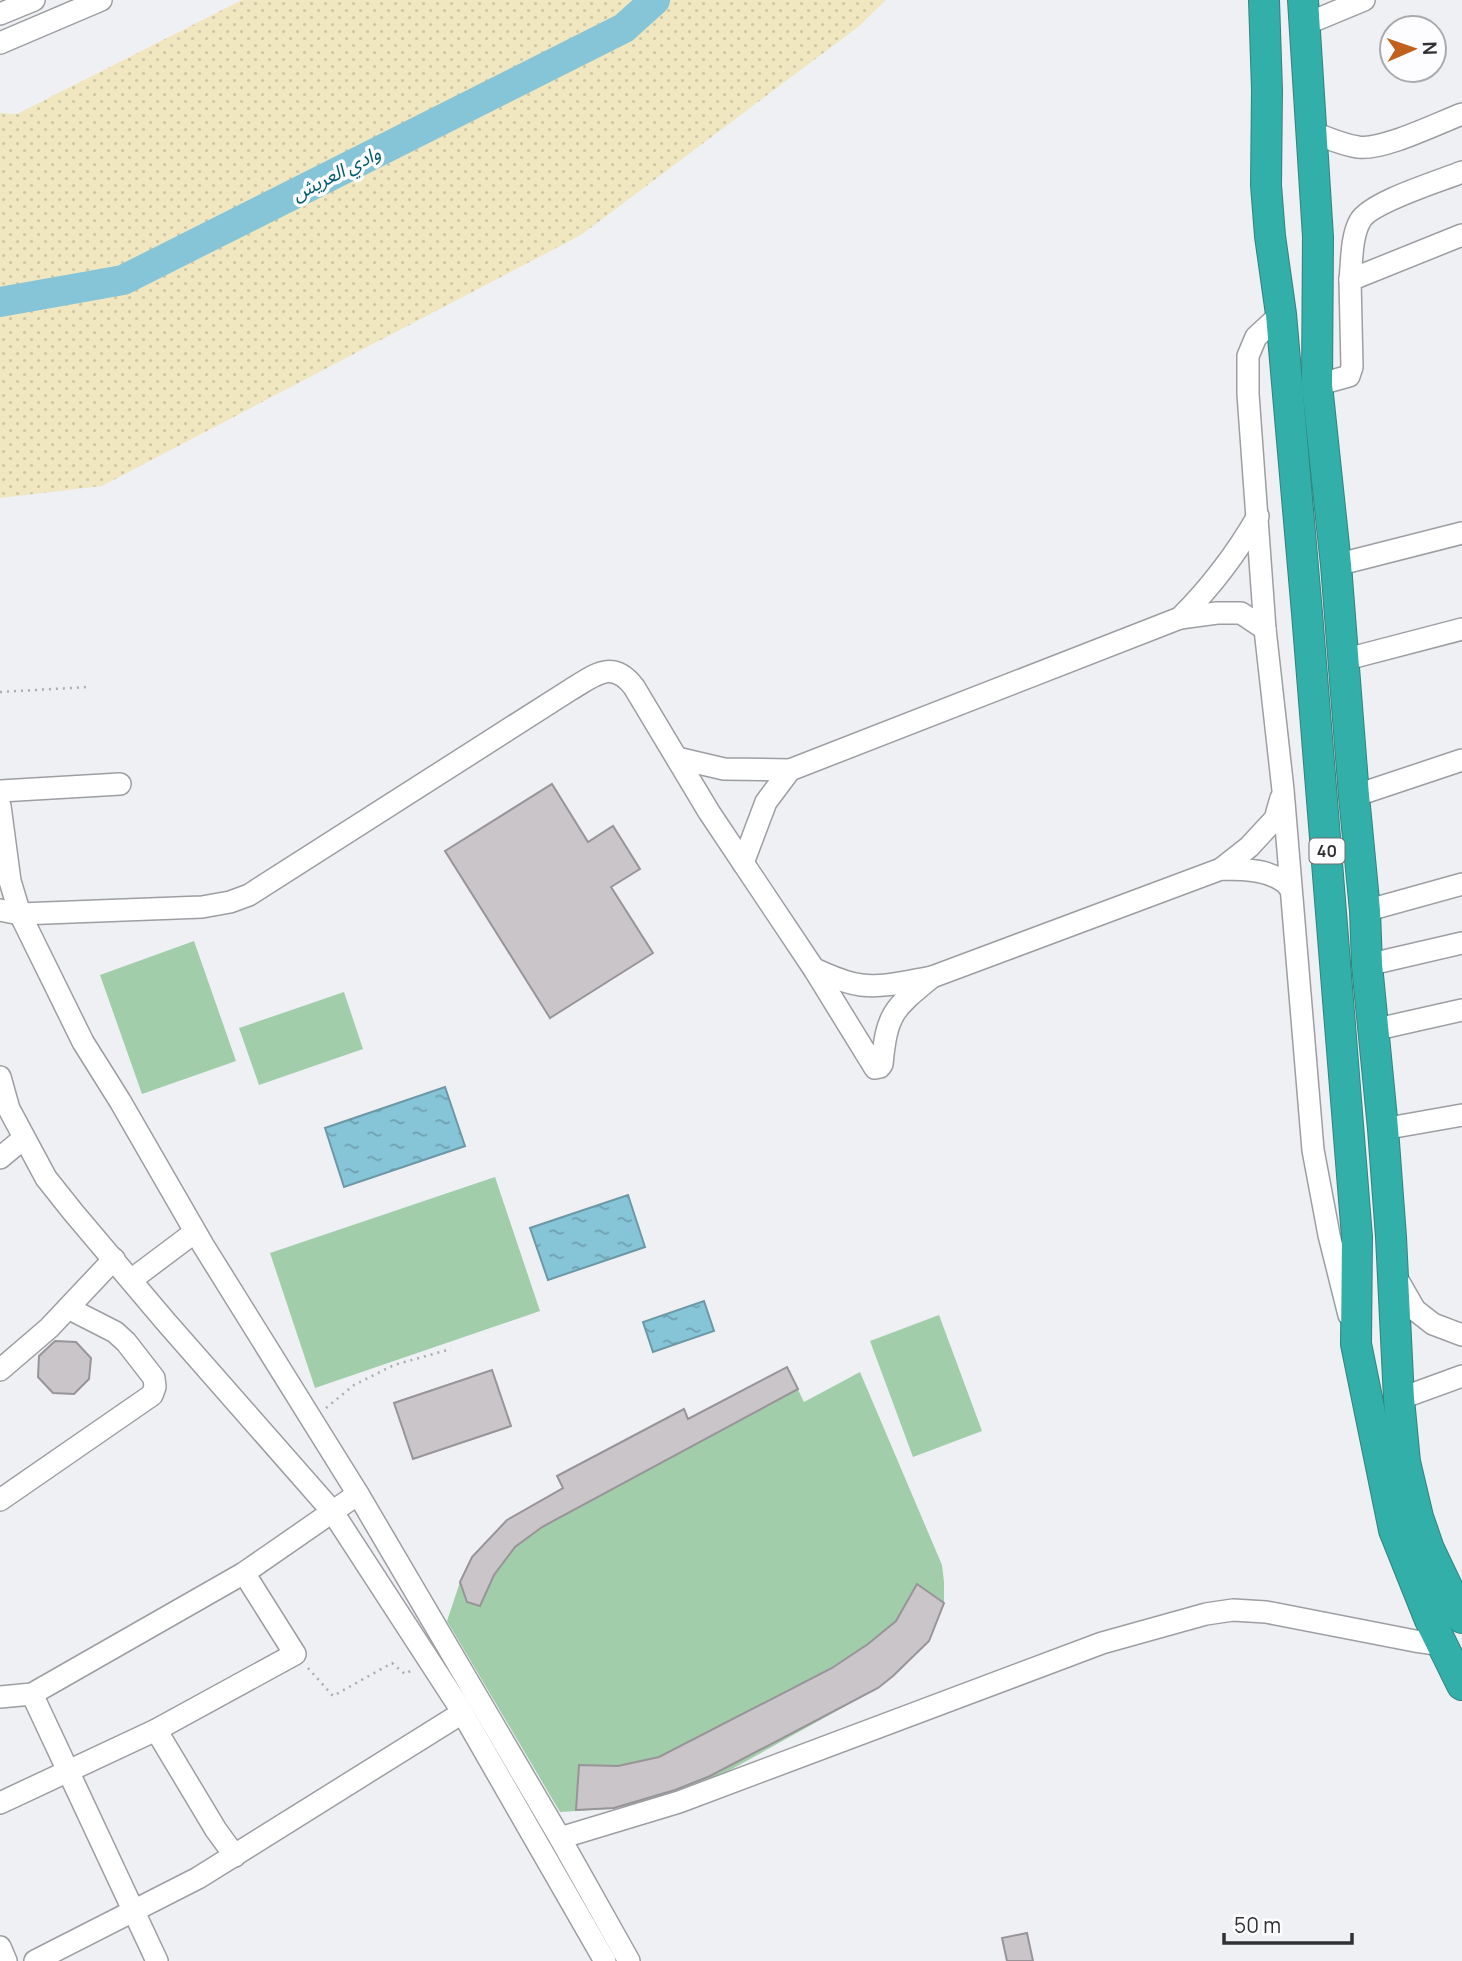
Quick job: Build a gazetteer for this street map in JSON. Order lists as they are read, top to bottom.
{
  "streets": {
    "highway": ["40"]
  },
  "water": ["وادي العريش"],
  "scale_bar": "50 m",
  "north": "right"
}
